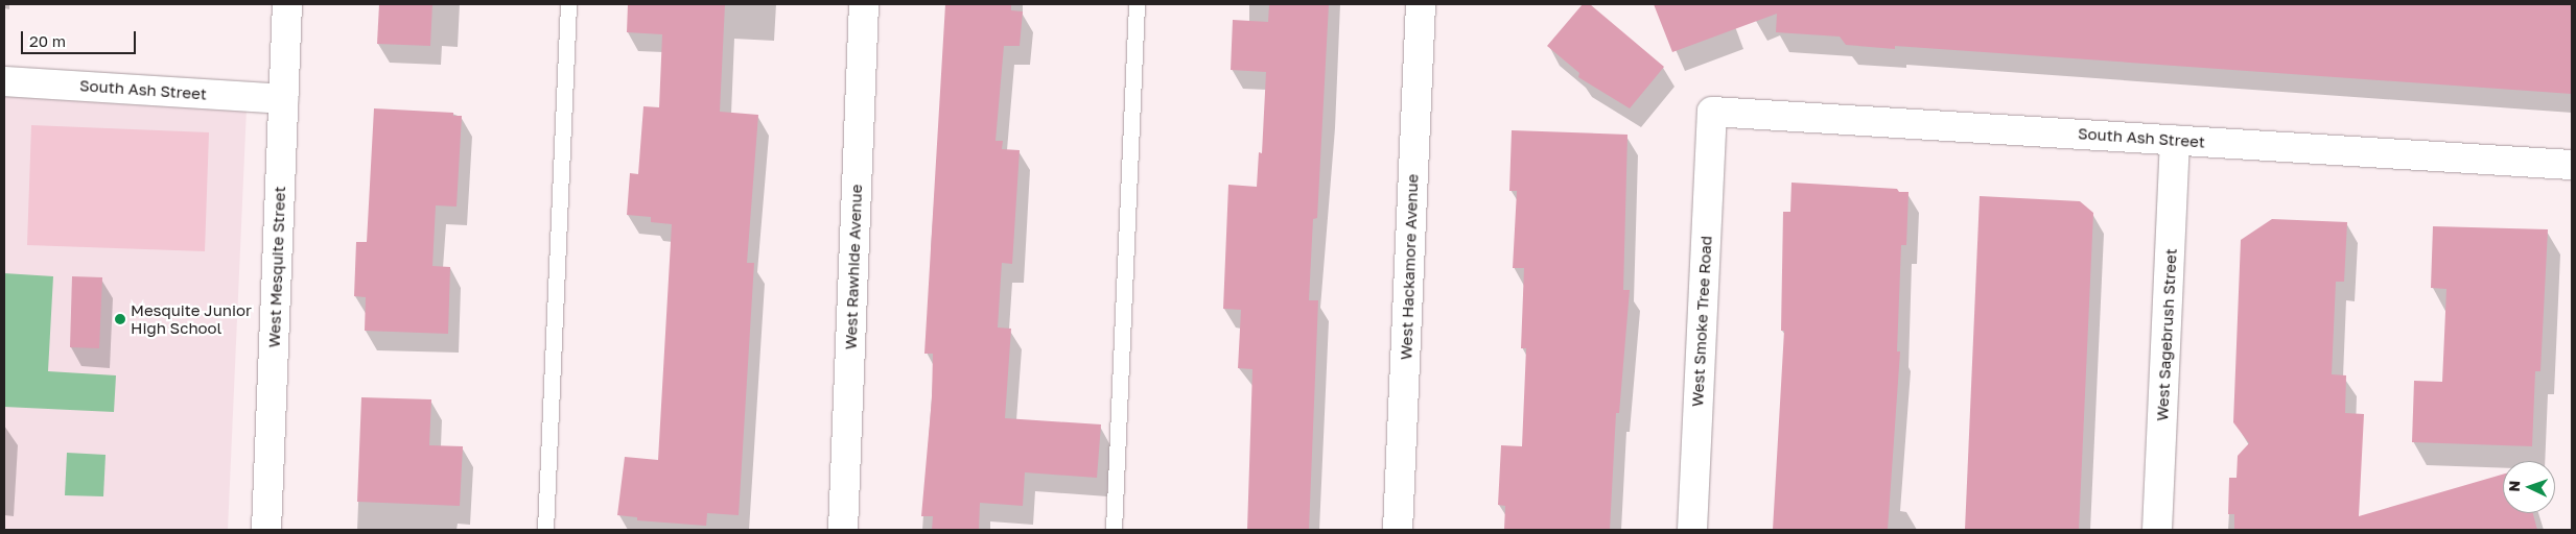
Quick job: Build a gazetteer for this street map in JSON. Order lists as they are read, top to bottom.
{
  "streets": {
    "street": [
      "South Ash Street",
      "West Mesquite Street",
      "West Rawhide Avenue",
      "West Hackamore Avenue",
      "West Smoke Tree Road",
      "West Sagebrush Street"
    ]
  },
  "crossings": [
    ["South Ash Street", "West Mesquite Street"],
    ["South Ash Street", "West Smoke Tree Road"],
    ["South Ash Street", "West Sagebrush Street"]
  ],
  "places": ["Mesquite Junior High School"],
  "scale_bar": "20 m",
  "north": "left"
}
